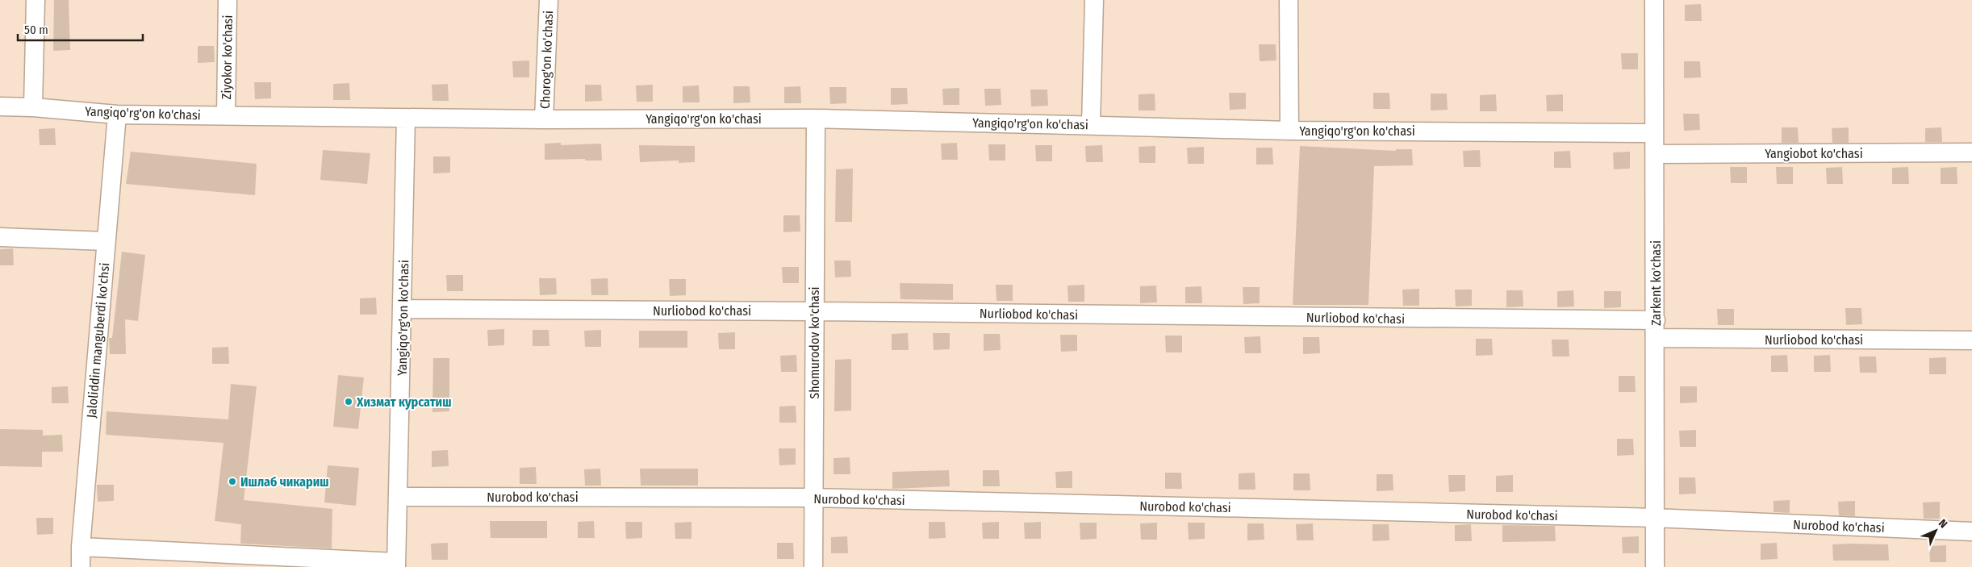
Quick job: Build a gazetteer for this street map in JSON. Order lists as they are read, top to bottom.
{
  "streets": {
    "street": [
      "Ziyokor ko'chasi",
      "Chorog'on ko'chasi",
      "Yangiqo'rg'on ko'chasi",
      "Yangiobot ko'chasi",
      "Zarkent ko'chasi",
      "Nurliobod ko'chasi",
      "Jaloliddin manguberdi ko'chsi",
      "Shomurodov ko'chasi",
      "Nurobod ko'chasi"
    ]
  },
  "crossings": [
    ["Ziyokor ko'chasi", "Yangiqo'rg'on ko'chasi"],
    ["Chorog'on ko'chasi", "Yangiqo'rg'on ko'chasi"],
    ["Yangiqo'rg'on ko'chasi", "Zarkent ko'chasi"],
    ["Yangiqo'rg'on ko'chasi", "Nurliobod ko'chasi"],
    ["Yangiqo'rg'on ko'chasi", "Jaloliddin manguberdi ko'chsi"],
    ["Yangiqo'rg'on ko'chasi", "Shomurodov ko'chasi"],
    ["Yangiqo'rg'on ko'chasi", "Nurobod ko'chasi"],
    ["Yangiobot ko'chasi", "Zarkent ko'chasi"],
    ["Zarkent ko'chasi", "Nurliobod ko'chasi"],
    ["Zarkent ko'chasi", "Nurobod ko'chasi"],
    ["Nurliobod ko'chasi", "Shomurodov ko'chasi"],
    ["Shomurodov ko'chasi", "Nurobod ko'chasi"]
  ],
  "places": ["Хизмат курсатиш", "Ишлаб чикариш"],
  "scale_bar": "50 m",
  "north": "top right"
}
